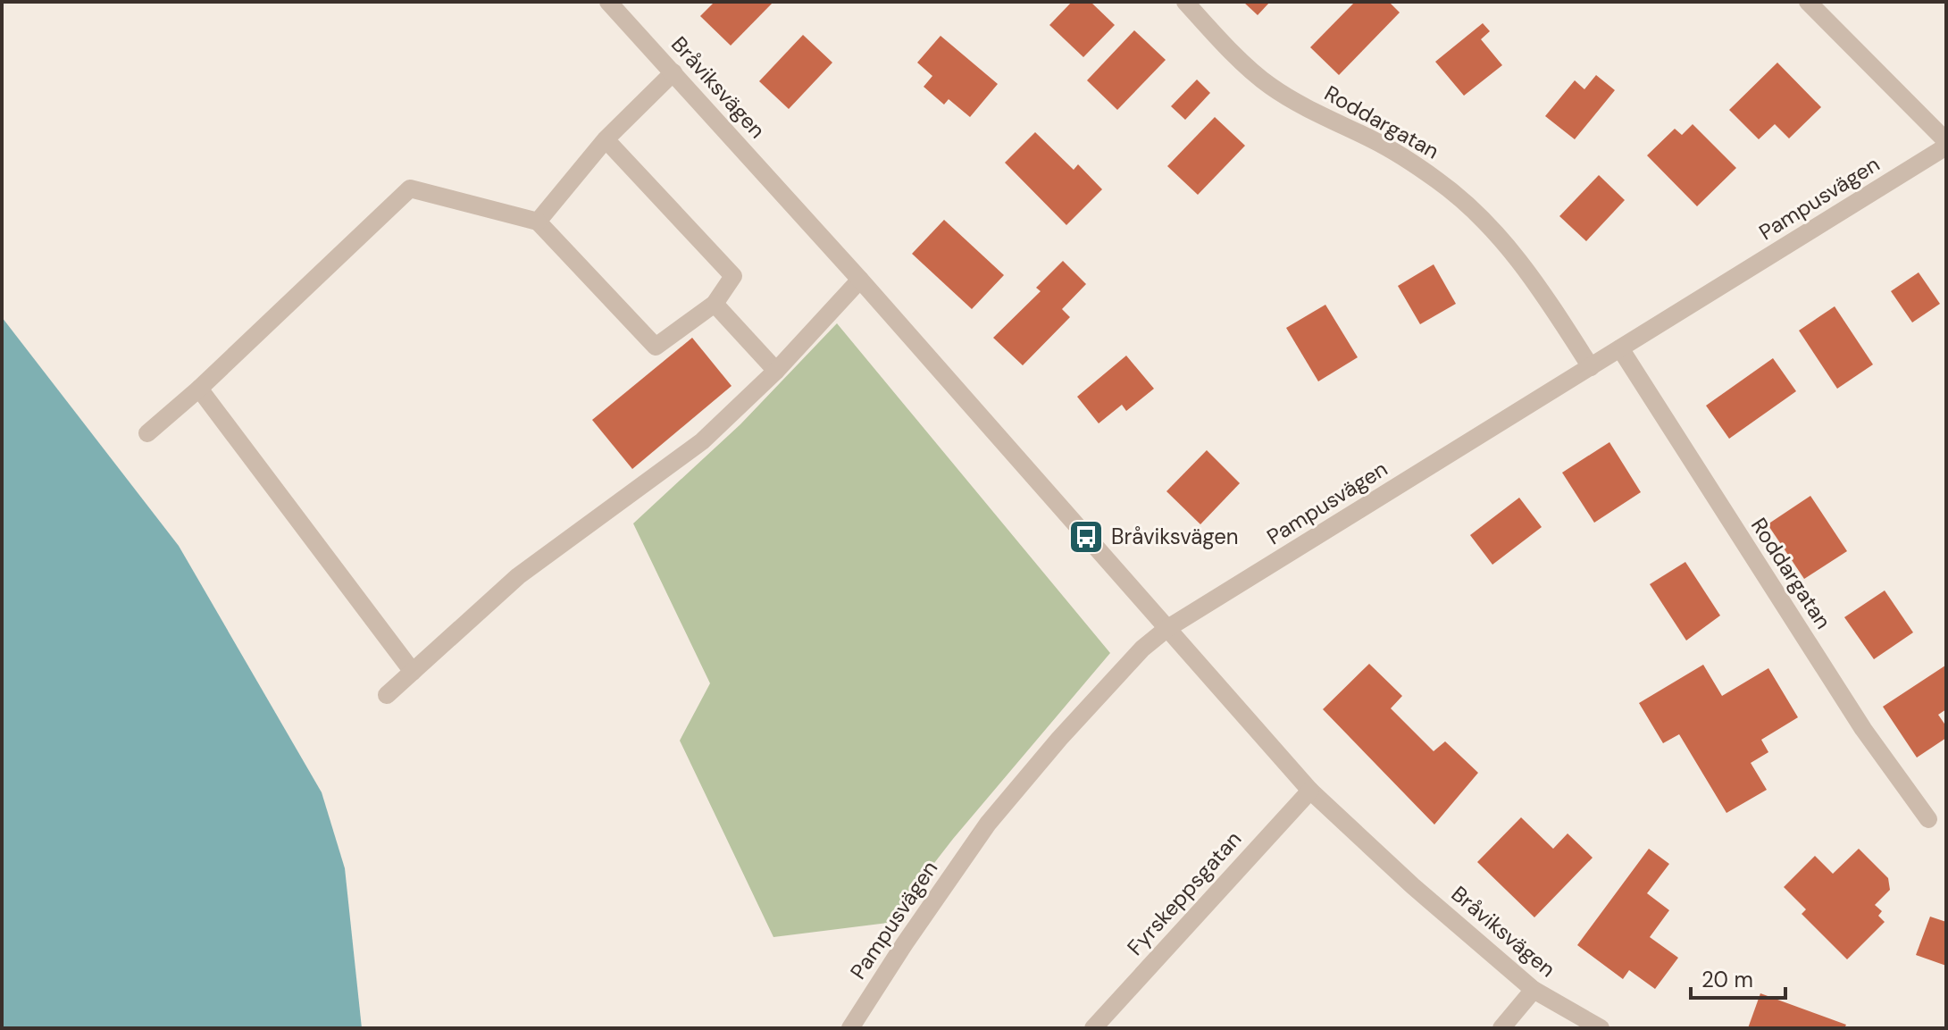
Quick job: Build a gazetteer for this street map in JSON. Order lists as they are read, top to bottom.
{
  "streets": {
    "street": [
      "Bråviksvägen",
      "Roddargatan",
      "Pampusvägen",
      "Fyrskeppsgatan"
    ]
  },
  "crossings": [
    ["Bråviksvägen", "Pampusvägen"],
    ["Bråviksvägen", "Fyrskeppsgatan"],
    ["Roddargatan", "Pampusvägen"]
  ],
  "places": {
    "bus stop": ["Bråviksvägen"]
  },
  "scale_bar": "20 m"
}
